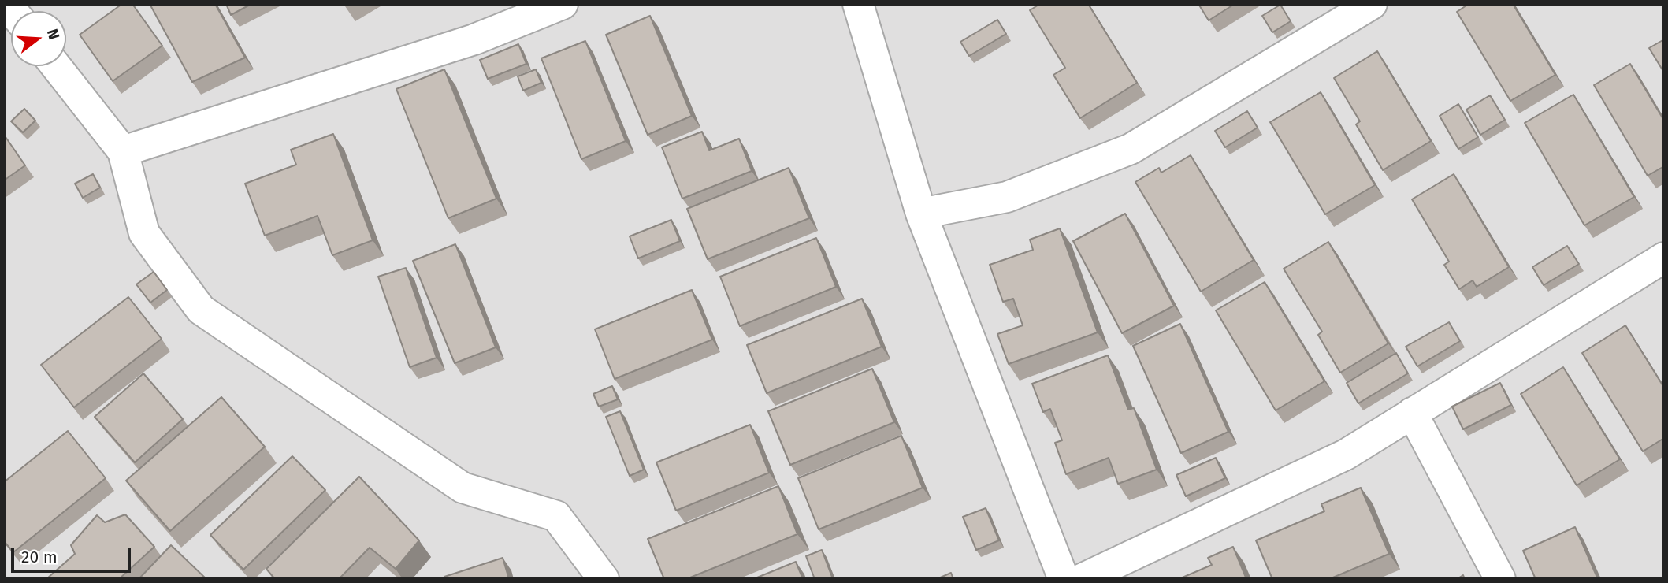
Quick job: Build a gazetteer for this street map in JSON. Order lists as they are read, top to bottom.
{
  "scale_bar": "20 m",
  "north": "right"
}
